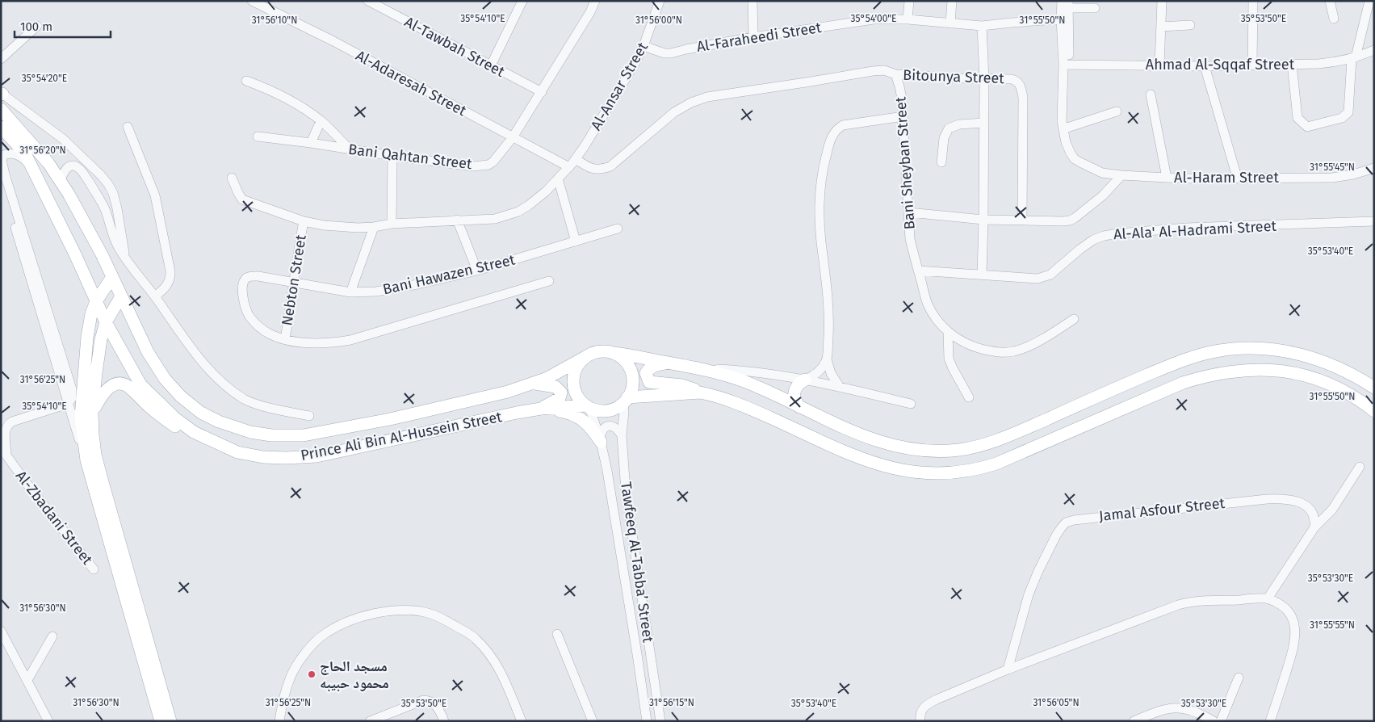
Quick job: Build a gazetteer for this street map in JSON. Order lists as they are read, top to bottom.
{
  "streets": {
    "main road": ["Prince Ali Bin Al-Hussein Street"],
    "street": [
      "Al-Faraheedi Street",
      "Al-Tawbah Street",
      "Ahmad Al-Sqqaf Street",
      "Bitounya Street",
      "Al-Adaresah Street",
      "Al-Ansar Street",
      "Bani Qahtan Street",
      "Bani Sheyban Street",
      "Al-Haram Street",
      "Al-Ala' Al-Hadrami Street",
      "Bani Hawazen Street",
      "Nebton Street",
      "Jamal Asfour Street",
      "Al-Zbadani Street",
      "Tawfeeq Al-Tabba’ Street"
    ]
  },
  "crossings": [
    ["Al-Faraheedi Street", "Al-Ansar Street"],
    ["Al-Faraheedi Street", "Al-Haram Street"],
    ["Al-Tawbah Street", "Bani Qahtan Street"],
    ["Ahmad Al-Sqqaf Street", "Al-Haram Street"],
    ["Bitounya Street", "Bani Sheyban Street"],
    ["Al-Adaresah Street", "Al-Ansar Street"],
    ["Al-Adaresah Street", "Bani Qahtan Street"],
    ["Bani Sheyban Street", "Al-Ala' Al-Hadrami Street"],
    ["Bani Hawazen Street", "Nebton Street"],
    ["Prince Ali Bin Al-Hussein Street", "Tawfeeq Al-Tabba’ Street"]
  ],
  "places": ["مسجد الحاج محمود حبيبه"],
  "scale_bar": "100 m",
  "coordinates": [
    "35°54'10\"E",
    "35°54'00\"E",
    "35°53'50\"E",
    "31°56'10\"N",
    "31°56'00\"N",
    "31°55'50\"N",
    "35°54'20\"E",
    "31°56'20\"N",
    "31°55'45\"N",
    "35°53'40\"E",
    "31°56'25\"N",
    "35°53'30\"E",
    "31°56'30\"N",
    "31°55'55\"N",
    "31°56'15\"N",
    "31°56'05\"N"
  ]
}
